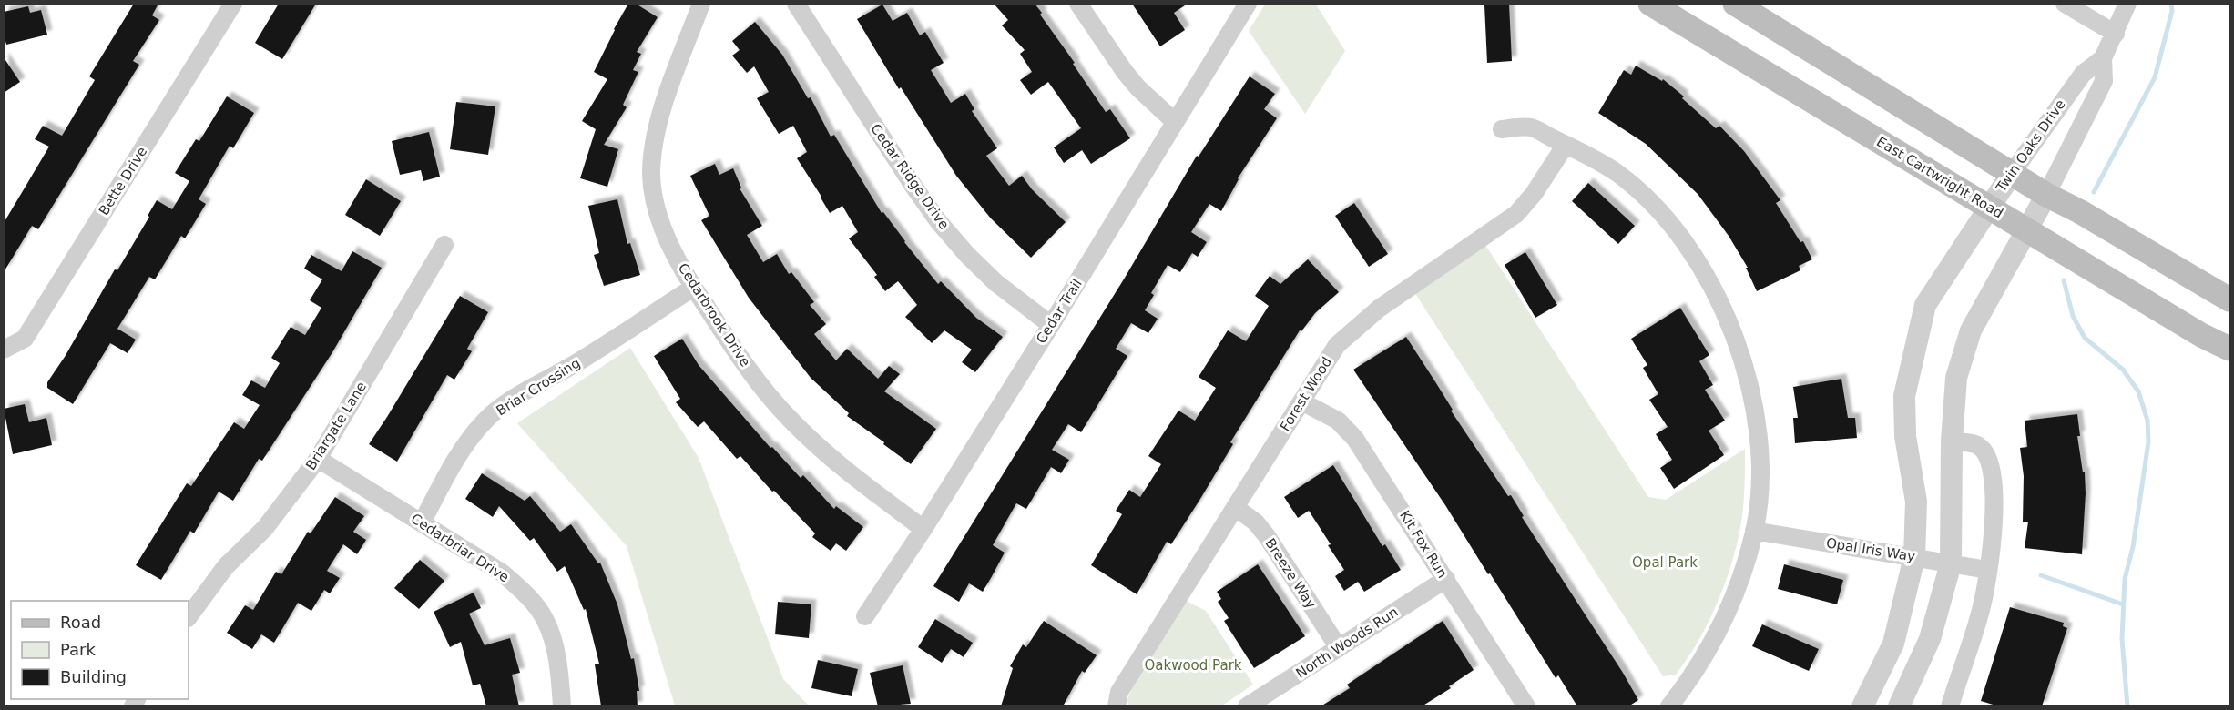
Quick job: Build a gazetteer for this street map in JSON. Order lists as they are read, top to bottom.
{
  "streets": {
    "main road": ["East Cartwright Road"],
    "street": [
      "Twin Oaks Drive",
      "Cedar Ridge Drive",
      "Bette Drive",
      "Cedar Trail",
      "Cedarbrook Drive",
      "Briar Crossing",
      "Forest Wood",
      "Briargate Lane",
      "Kit Fox Run",
      "Cedarbriar Drive",
      "Opal Iris Way",
      "Breeze Way",
      "North Woods Run"
    ]
  },
  "crossings": [
    ["Twin Oaks Drive", "East Cartwright Road"],
    ["Twin Oaks Drive", "Opal Iris Way"],
    ["Cedar Ridge Drive", "Cedar Trail"],
    ["Cedar Trail", "Cedarbrook Drive"],
    ["Cedarbrook Drive", "Briar Crossing"],
    ["Briar Crossing", "Cedarbriar Drive"],
    ["Forest Wood", "Kit Fox Run"],
    ["Forest Wood", "Breeze Way"],
    ["Briargate Lane", "Cedarbriar Drive"],
    ["Kit Fox Run", "North Woods Run"],
    ["Breeze Way", "North Woods Run"]
  ],
  "parks": ["Opal Park", "Oakwood Park"],
  "legend": ["Road", "Park", "Building"]
}
